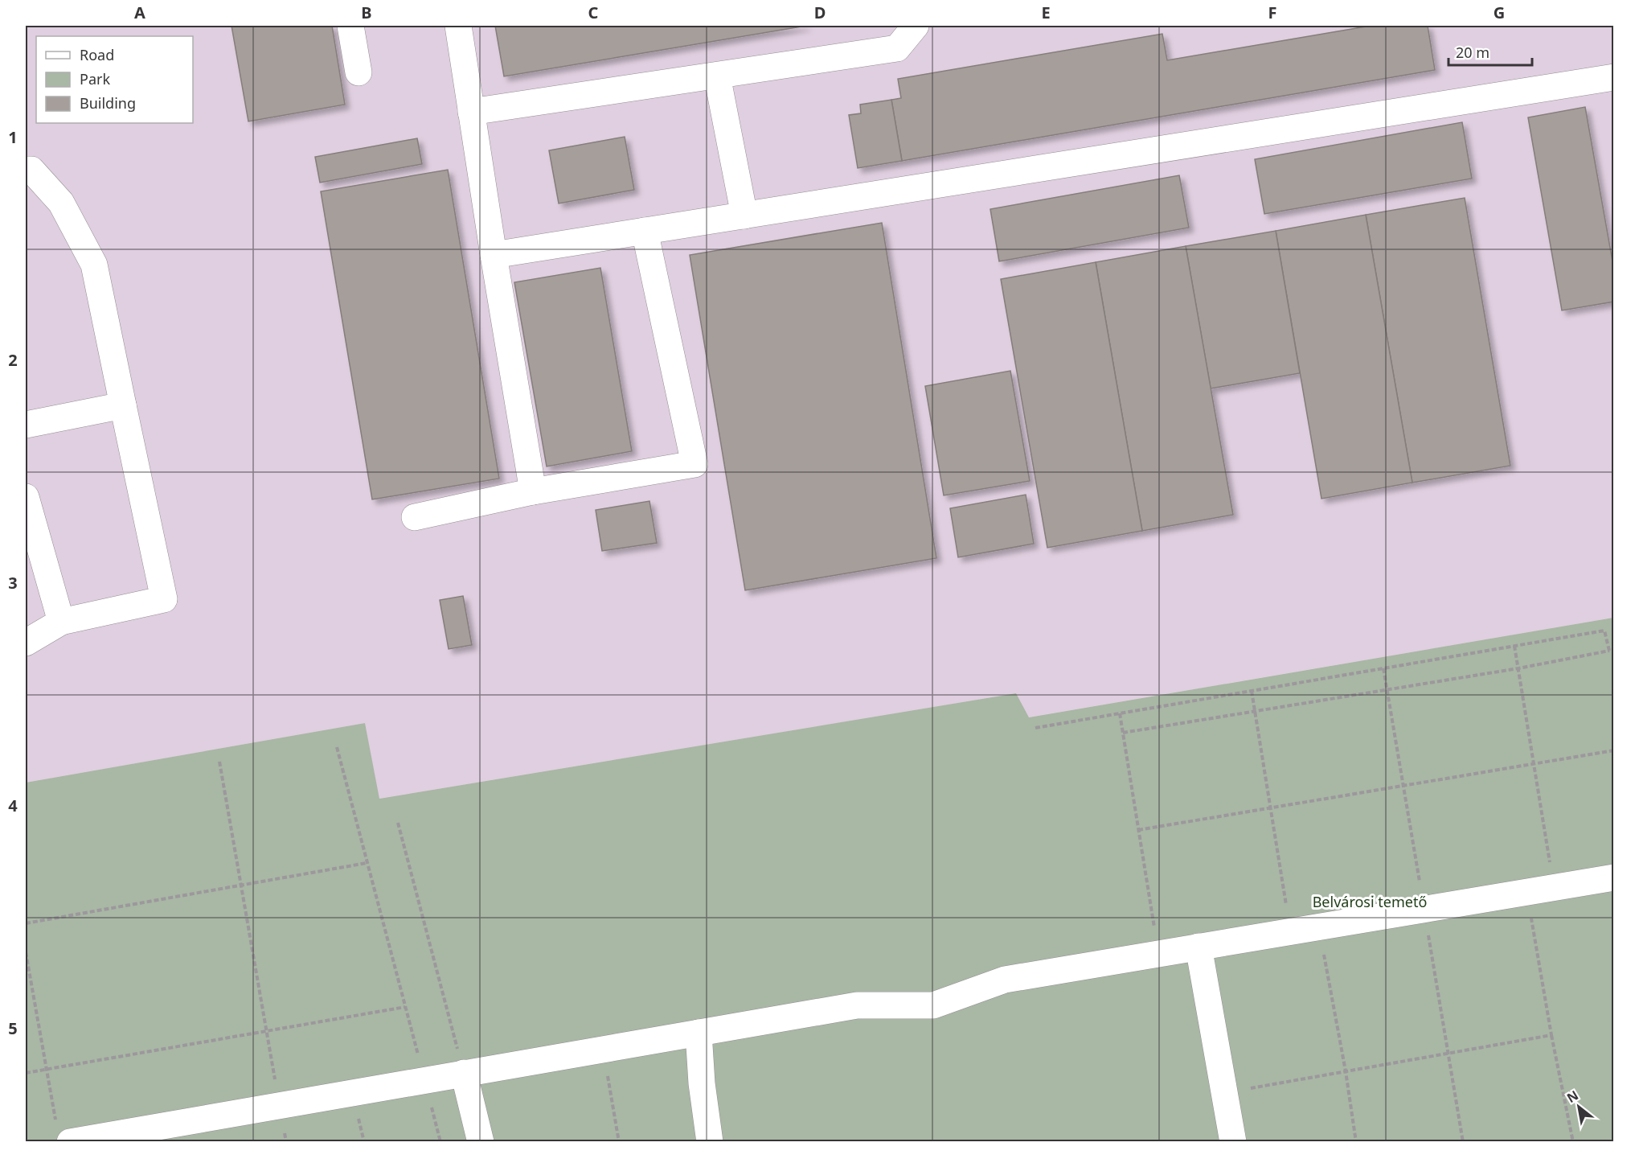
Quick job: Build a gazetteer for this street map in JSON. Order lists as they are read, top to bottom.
{
  "parks": ["Belvárosi temető"],
  "legend": ["Road", "Park", "Building"],
  "scale_bar": "20 m",
  "north": "top left",
  "grid": {
    "columns": [
      "A",
      "B",
      "C",
      "D",
      "E",
      "F",
      "G"
    ],
    "rows": [
      "1",
      "2",
      "3",
      "4",
      "5"
    ]
  }
}
